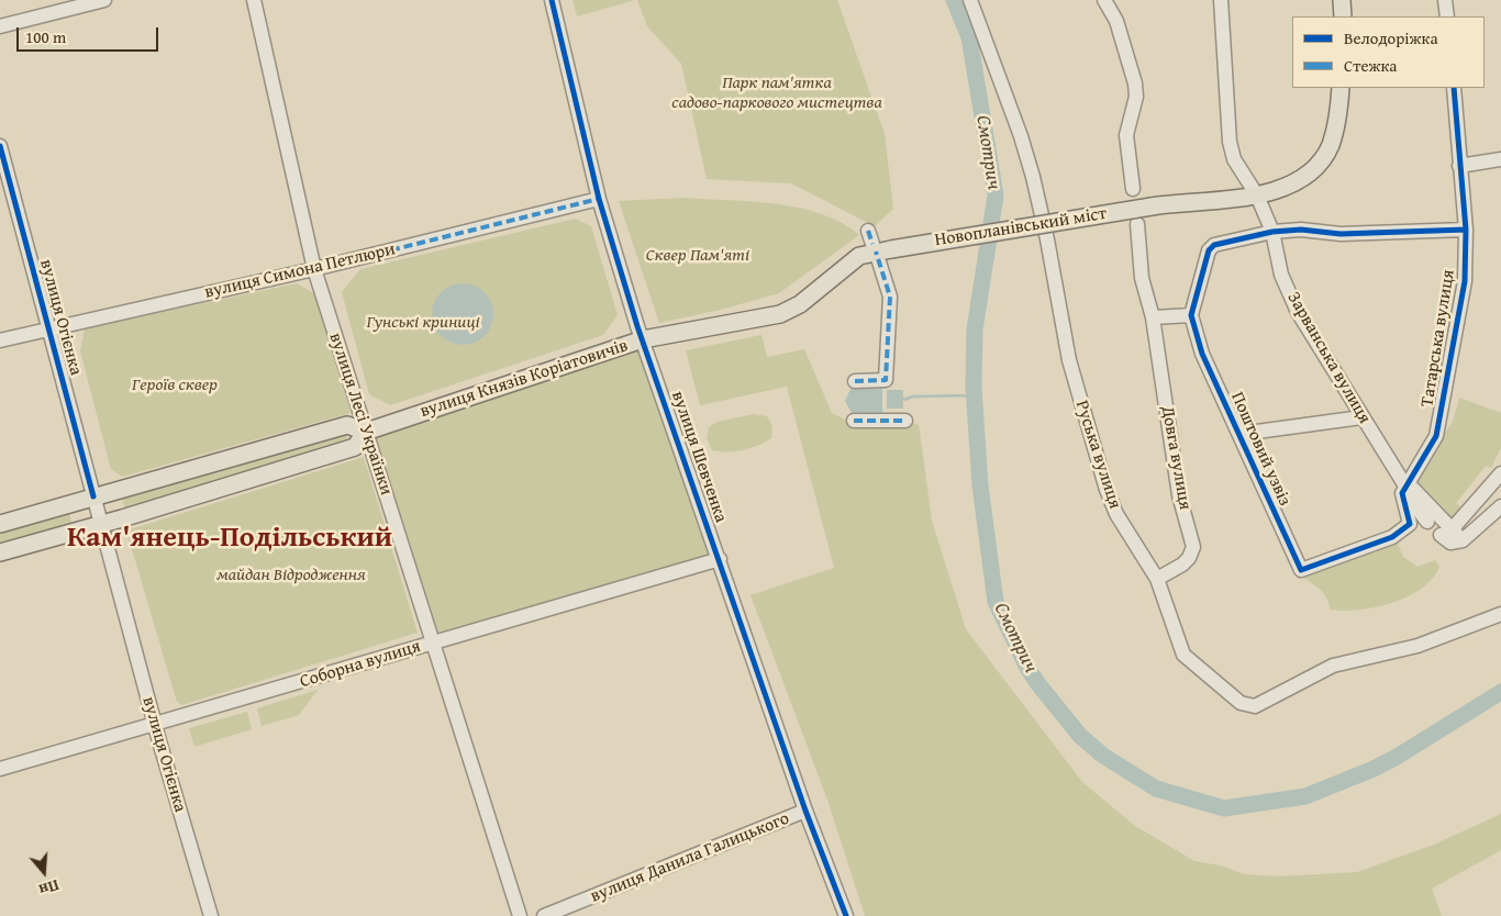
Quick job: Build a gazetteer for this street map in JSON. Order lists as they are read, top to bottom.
{
  "streets": {
    "main road": ["Новопланівський міст", "вулиця Князів Коріатовичів"],
    "street": [
      "вулиця Симона Петлюри",
      "вулиця Огієнка",
      "Татарська вулиця",
      "Зарванська вулиця",
      "вулиця Лесі Українки",
      "Поштовий узвіз",
      "Руська вулиця",
      "вулиця Шевченка",
      "Довга вулиця",
      "Соборна вулиця",
      "вулиця Данила Галицького"
    ]
  },
  "crossings": [
    ["Новопланівський міст", "Зарванська вулиця"],
    ["Новопланівський міст", "вулиця Князів Коріатовичів"],
    ["вулиця Симона Петлюри", "вулиця Огієнка"],
    ["вулиця Симона Петлюри", "вулиця Лесі Українки"],
    ["вулиця Симона Петлюри", "вулиця Шевченка"],
    ["вулиця Огієнка", "вулиця Князів Коріатовичів"],
    ["вулиця Огієнка", "Соборна вулиця"],
    ["Татарська вулиця", "Зарванська вулиця"],
    ["Татарська вулиця", "Поштовий узвіз"],
    ["Зарванська вулиця", "Поштовий узвіз"],
    ["вулиця Князів Коріатовичів", "вулиця Лесі Українки"],
    ["вулиця Князів Коріатовичів", "вулиця Шевченка"],
    ["вулиця Лесі Українки", "Соборна вулиця"],
    ["Руська вулиця", "Довга вулиця"],
    ["вулиця Шевченка", "Соборна вулиця"],
    ["вулиця Шевченка", "вулиця Данила Галицького"]
  ],
  "districts": ["Кам'янець-Подільський"],
  "water": ["Смотрич"],
  "parks": [
    "Парк пам'ятка садово-паркового мистецтва",
    "Сквер Пам'яті",
    "Гунські криниці",
    "Героїв сквер",
    "майдан Відродження"
  ],
  "legend": ["Велодоріжка", "Стежка"],
  "scale_bar": "100 m",
  "north": "bottom"
}
